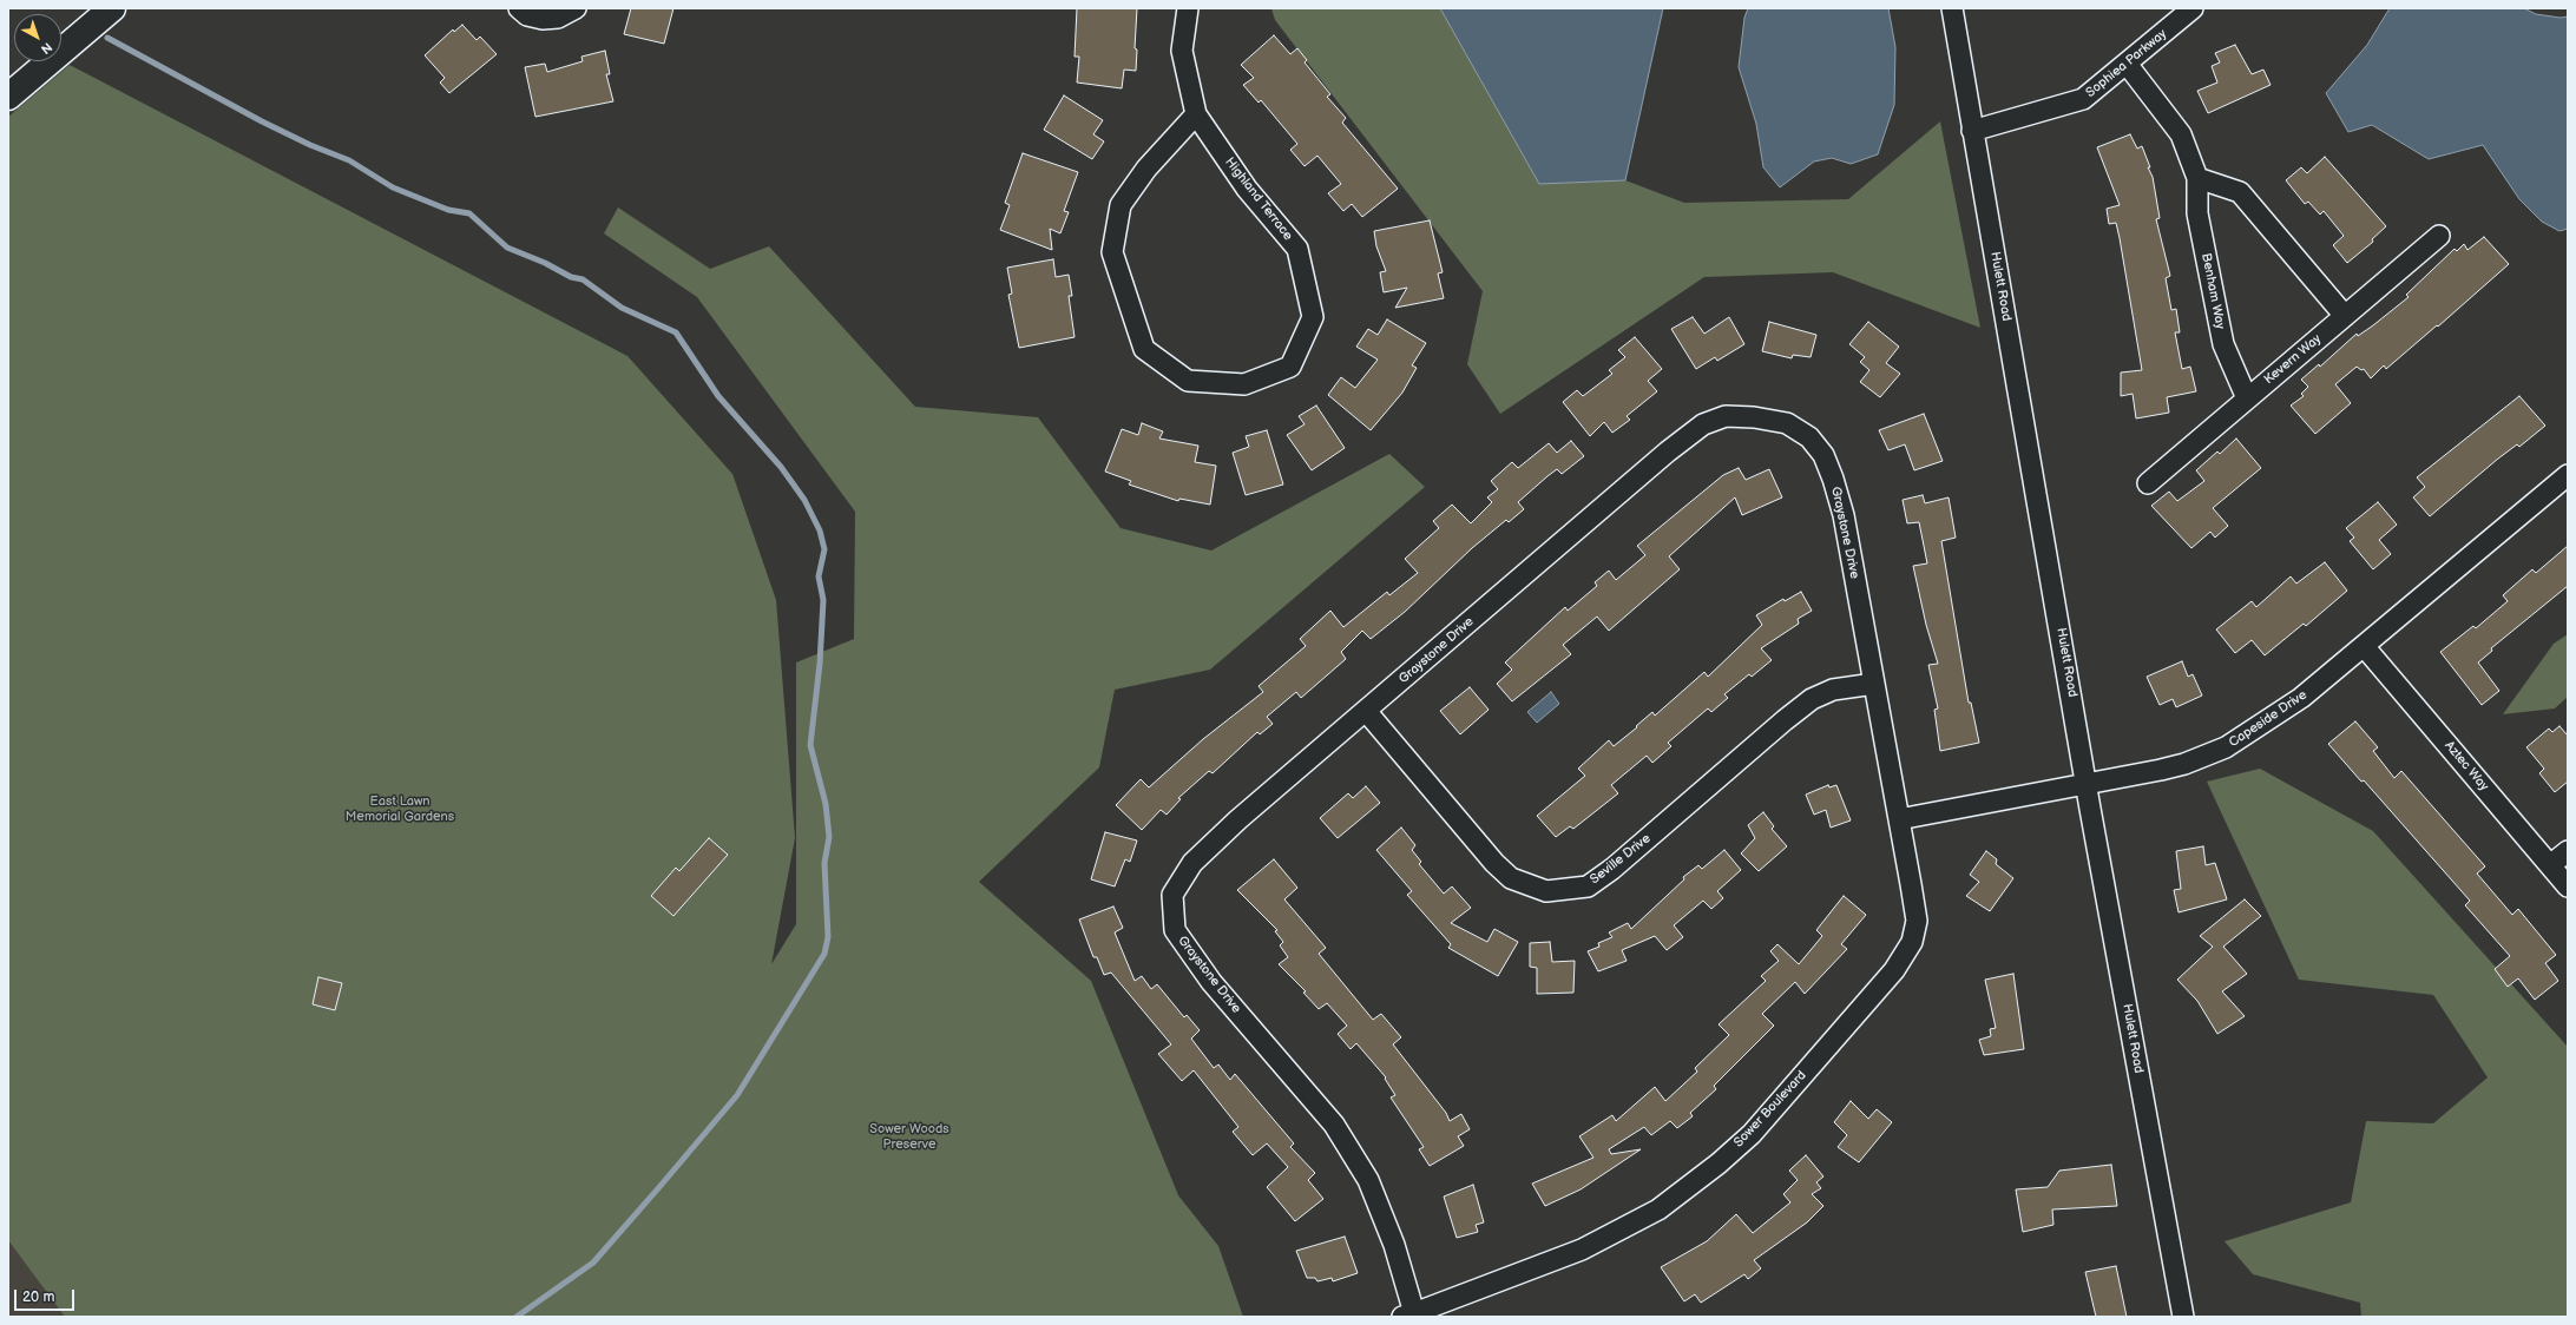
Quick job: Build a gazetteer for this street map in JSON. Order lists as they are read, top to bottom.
{
  "streets": {
    "street": [
      "Sophiea Parkway",
      "Highland Terrace",
      "Hulett Road",
      "Benham Way",
      "Kevern Way",
      "Graystone Drive",
      "Capeside Drive",
      "Aztec Way",
      "Seville Drive",
      "Sower Boulevard"
    ]
  },
  "crossings": [
    ["Sophiea Parkway", "Hulett Road"],
    ["Sophiea Parkway", "Benham Way"],
    ["Hulett Road", "Capeside Drive"],
    ["Benham Way", "Kevern Way"],
    ["Graystone Drive", "Capeside Drive"],
    ["Graystone Drive", "Seville Drive"],
    ["Graystone Drive", "Sower Boulevard"],
    ["Capeside Drive", "Aztec Way"],
    ["Capeside Drive", "Sower Boulevard"]
  ],
  "parks": ["East Lawn Memorial Gardens", "Sower Woods Preserve"],
  "scale_bar": "20 m",
  "north": "bottom right"
}
